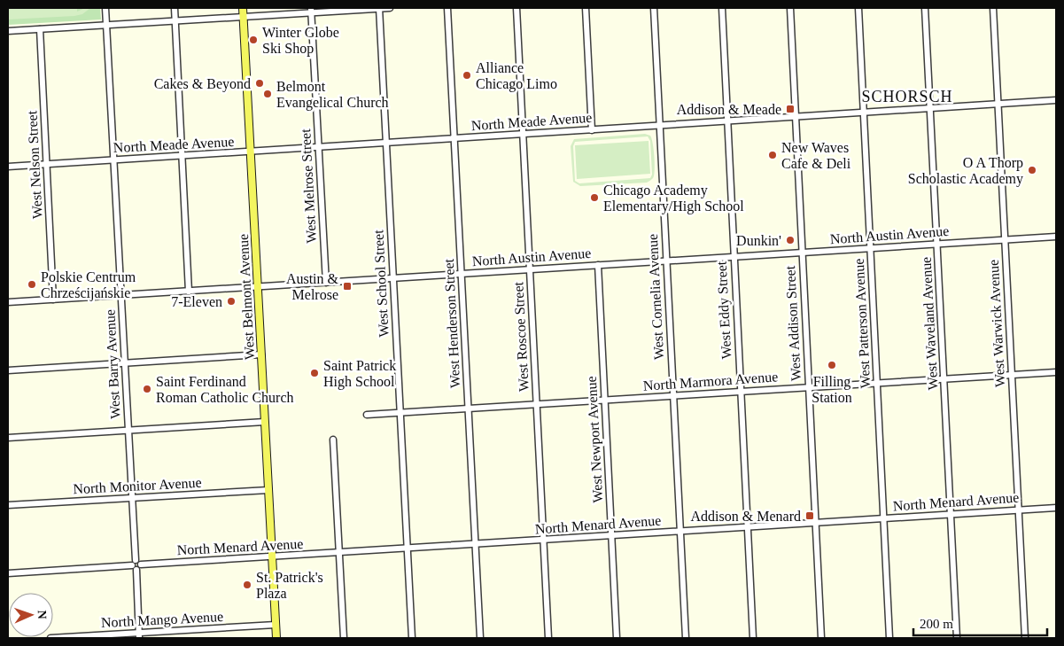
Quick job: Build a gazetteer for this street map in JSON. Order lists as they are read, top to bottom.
{
  "streets": {
    "main road": ["West Belmont Avenue"],
    "street": [
      "North Meade Avenue",
      "West Nelson Street",
      "West Melrose Street",
      "North Austin Avenue",
      "West School Street",
      "West Cornelia Avenue",
      "West Eddy Street",
      "West Henderson Street",
      "West Addison Street",
      "West Patterson Avenue",
      "West Waveland Avenue",
      "West Warwick Avenue",
      "West Roscoe Street",
      "West Barry Avenue",
      "North Marmora Avenue",
      "West Newport Avenue",
      "North Monitor Avenue",
      "North Menard Avenue",
      "North Mango Avenue"
    ]
  },
  "crossings": [
    ["North Meade Avenue", "West Nelson Street"],
    ["North Meade Avenue", "West Melrose Street"],
    ["North Meade Avenue", "West School Street"],
    ["North Meade Avenue", "West Belmont Avenue"],
    ["North Meade Avenue", "West Cornelia Avenue"],
    ["North Meade Avenue", "West Eddy Street"],
    ["North Meade Avenue", "West Henderson Street"],
    ["North Meade Avenue", "West Addison Street"],
    ["North Meade Avenue", "West Patterson Avenue"],
    ["North Meade Avenue", "West Waveland Avenue"],
    ["North Meade Avenue", "West Warwick Avenue"],
    ["North Meade Avenue", "West Roscoe Street"],
    ["North Meade Avenue", "West Barry Avenue"],
    ["West Nelson Street", "North Austin Avenue"],
    ["West Melrose Street", "North Austin Avenue"],
    ["North Austin Avenue", "West School Street"],
    ["North Austin Avenue", "West Belmont Avenue"],
    ["North Austin Avenue", "West Cornelia Avenue"],
    ["North Austin Avenue", "West Eddy Street"],
    ["North Austin Avenue", "West Henderson Street"],
    ["North Austin Avenue", "West Addison Street"],
    ["North Austin Avenue", "West Patterson Avenue"],
    ["North Austin Avenue", "West Waveland Avenue"],
    ["North Austin Avenue", "West Warwick Avenue"],
    ["North Austin Avenue", "West Roscoe Street"],
    ["North Austin Avenue", "West Barry Avenue"],
    ["North Austin Avenue", "West Newport Avenue"],
    ["West School Street", "North Marmora Avenue"],
    ["West School Street", "North Menard Avenue"],
    ["West Belmont Avenue", "North Monitor Avenue"],
    ["West Belmont Avenue", "North Menard Avenue"],
    ["West Belmont Avenue", "North Mango Avenue"],
    ["West Cornelia Avenue", "North Marmora Avenue"],
    ["West Cornelia Avenue", "North Menard Avenue"],
    ["West Eddy Street", "North Marmora Avenue"],
    ["West Eddy Street", "North Menard Avenue"],
    ["West Henderson Street", "North Marmora Avenue"],
    ["West Henderson Street", "North Menard Avenue"],
    ["West Addison Street", "North Marmora Avenue"],
    ["West Addison Street", "North Menard Avenue"],
    ["West Patterson Avenue", "North Marmora Avenue"],
    ["West Patterson Avenue", "North Menard Avenue"],
    ["West Waveland Avenue", "North Marmora Avenue"],
    ["West Waveland Avenue", "North Menard Avenue"],
    ["West Warwick Avenue", "North Marmora Avenue"],
    ["West Warwick Avenue", "North Menard Avenue"],
    ["West Roscoe Street", "North Marmora Avenue"],
    ["West Roscoe Street", "North Menard Avenue"],
    ["West Barry Avenue", "North Monitor Avenue"],
    ["West Barry Avenue", "North Menard Avenue"],
    ["West Barry Avenue", "North Mango Avenue"],
    ["North Marmora Avenue", "West Newport Avenue"],
    ["West Newport Avenue", "North Menard Avenue"]
  ],
  "districts": ["SCHORSCH"],
  "places": {
    "other": [
      "Winter Globe Ski Shop",
      "Alliance Chicago Limo",
      "Cakes & Beyond",
      "Belmont Evangelical Church",
      "New Waves Cafe & Deli",
      "O A Thorp Scholastic Academy",
      "Chicago Academy Elementary/High School",
      "Dunkin'",
      "Polskie Centrum Chrześcijańskie",
      "7-Eleven",
      "Filling Station",
      "Saint Patrick High School",
      "Saint Ferdinand Roman Catholic Church",
      "St. Patrick's Plaza"
    ],
    "transit": ["Addison & Meade", "Austin & Melrose", "Addison & Menard"]
  },
  "scale_bar": "200 m",
  "north": "right"
}
